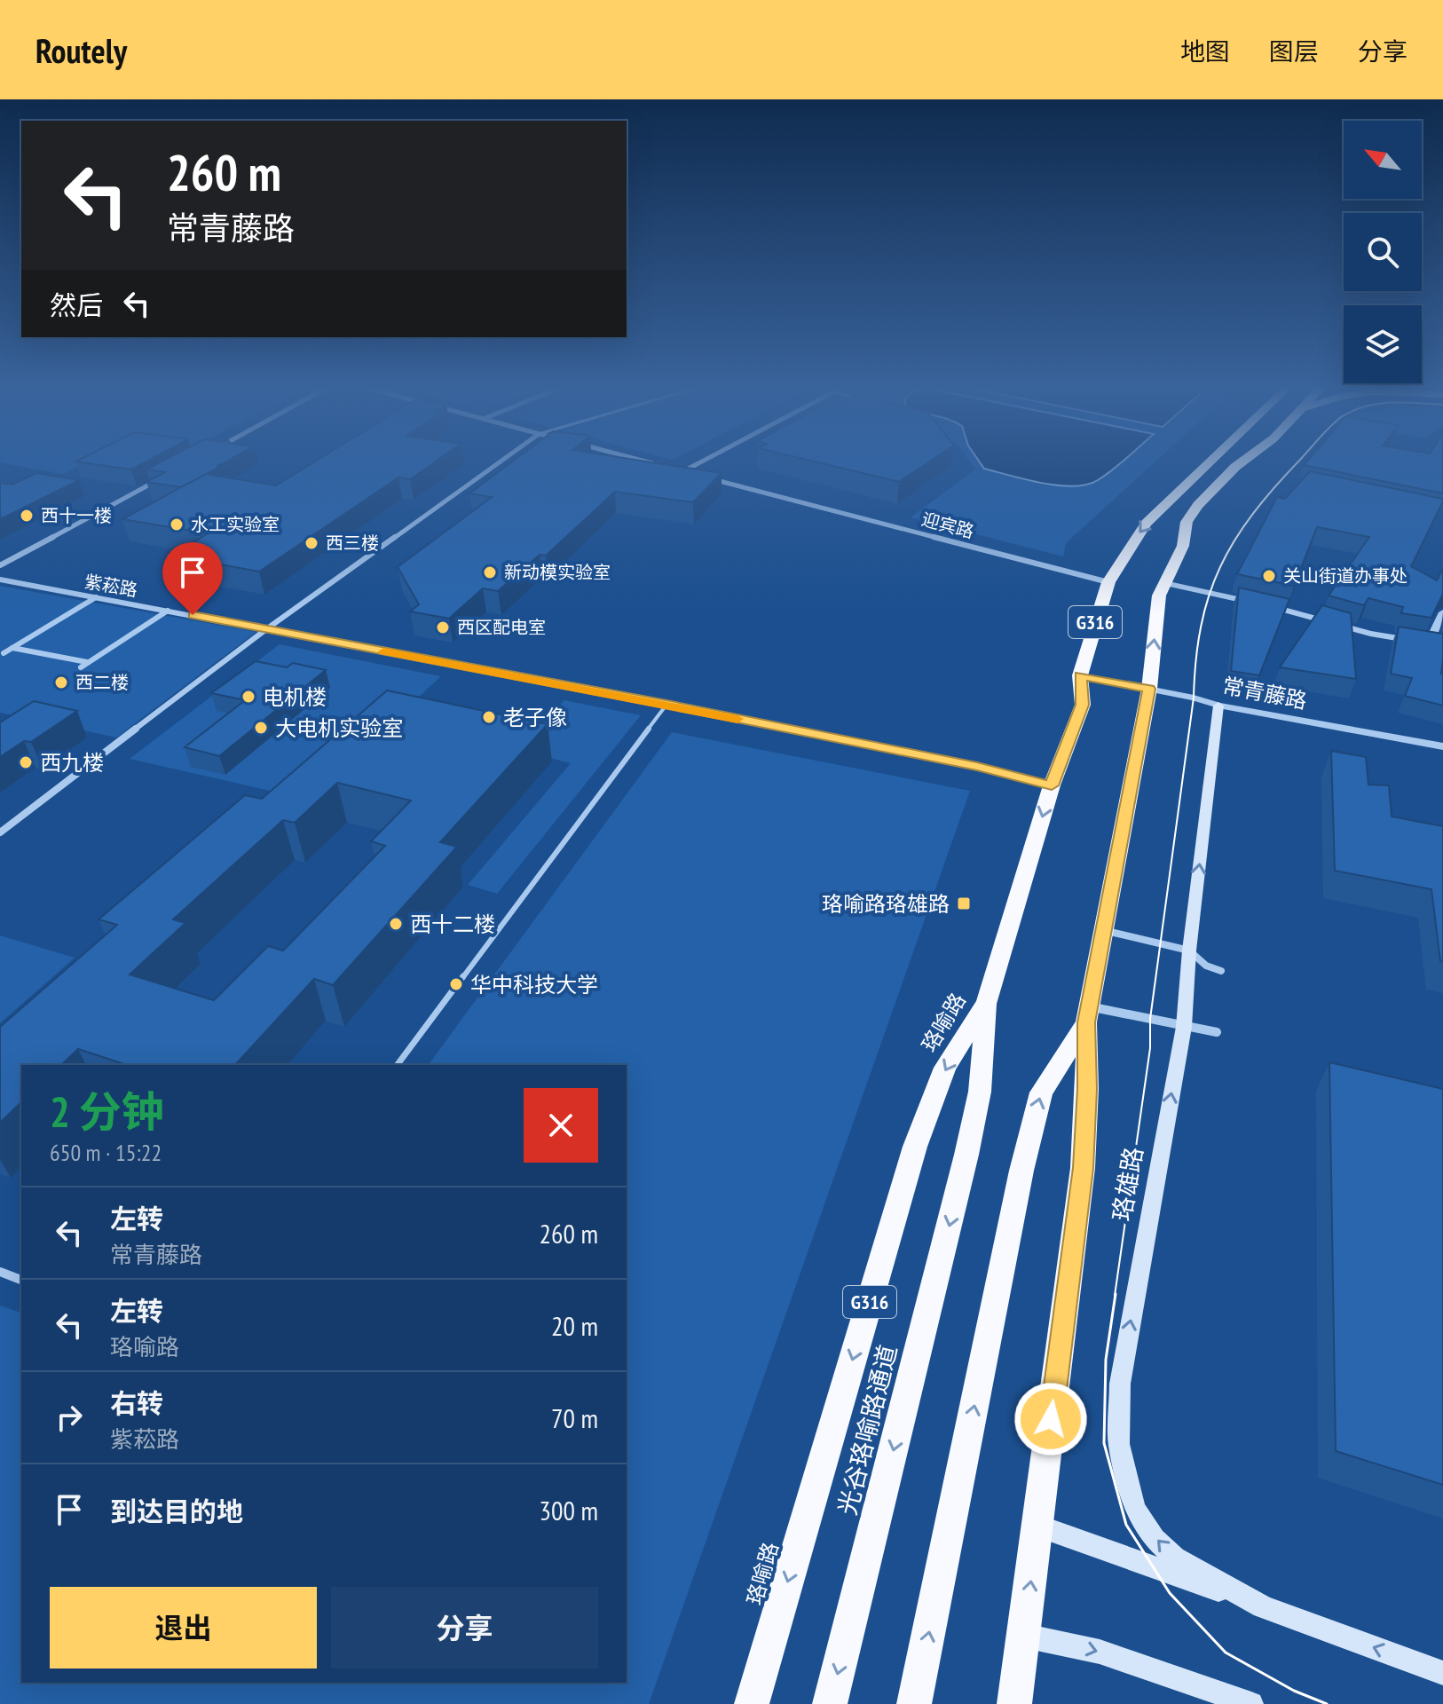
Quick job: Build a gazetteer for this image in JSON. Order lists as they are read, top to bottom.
{
  "streets": {
    "highway": ["G316", "珞喻路", "光谷珞喻路通道"],
    "main road": ["珞雄路"],
    "street": ["迎宾路", "紫菘路", "常青藤路"]
  },
  "crossings": [
    ["迎宾路", "珞喻路"],
    ["紫菘路", "珞喻路"],
    ["常青藤路", "珞喻路"],
    ["常青藤路", "珞雄路"],
    ["珞喻路", "光谷珞喻路通道"]
  ],
  "one_way": ["珞雄路"],
  "places": {
    "other": [
      "西十一楼",
      "水工实验室",
      "西三楼",
      "新动模实验室",
      "关山街道办事处",
      "西区配电室",
      "西二楼",
      "电机楼",
      "老子像",
      "大电机实验室",
      "西九楼",
      "西十二楼",
      "华中科技大学"
    ],
    "transit": ["珞喻路珞雄路"]
  },
  "north": "top left",
  "page": {
    "header": "Routely",
    "nav": ["地图", "图层", "分享"],
    "turn": ["260 m", "常青藤路"],
    "then": "然后",
    "heading": ["2 分钟", "650 m · 15:22"],
    "list": [
      {
        "name": "左转",
        "note": "常青藤路",
        "value": "260 m"
      },
      {
        "name": "左转",
        "note": "珞喻路",
        "value": "20 m"
      },
      {
        "name": "右转",
        "note": "紫菘路",
        "value": "70 m"
      },
      {
        "name": "到达目的地",
        "value": "300 m"
      }
    ],
    "buttons": ["退出", "分享"]
  }
}
